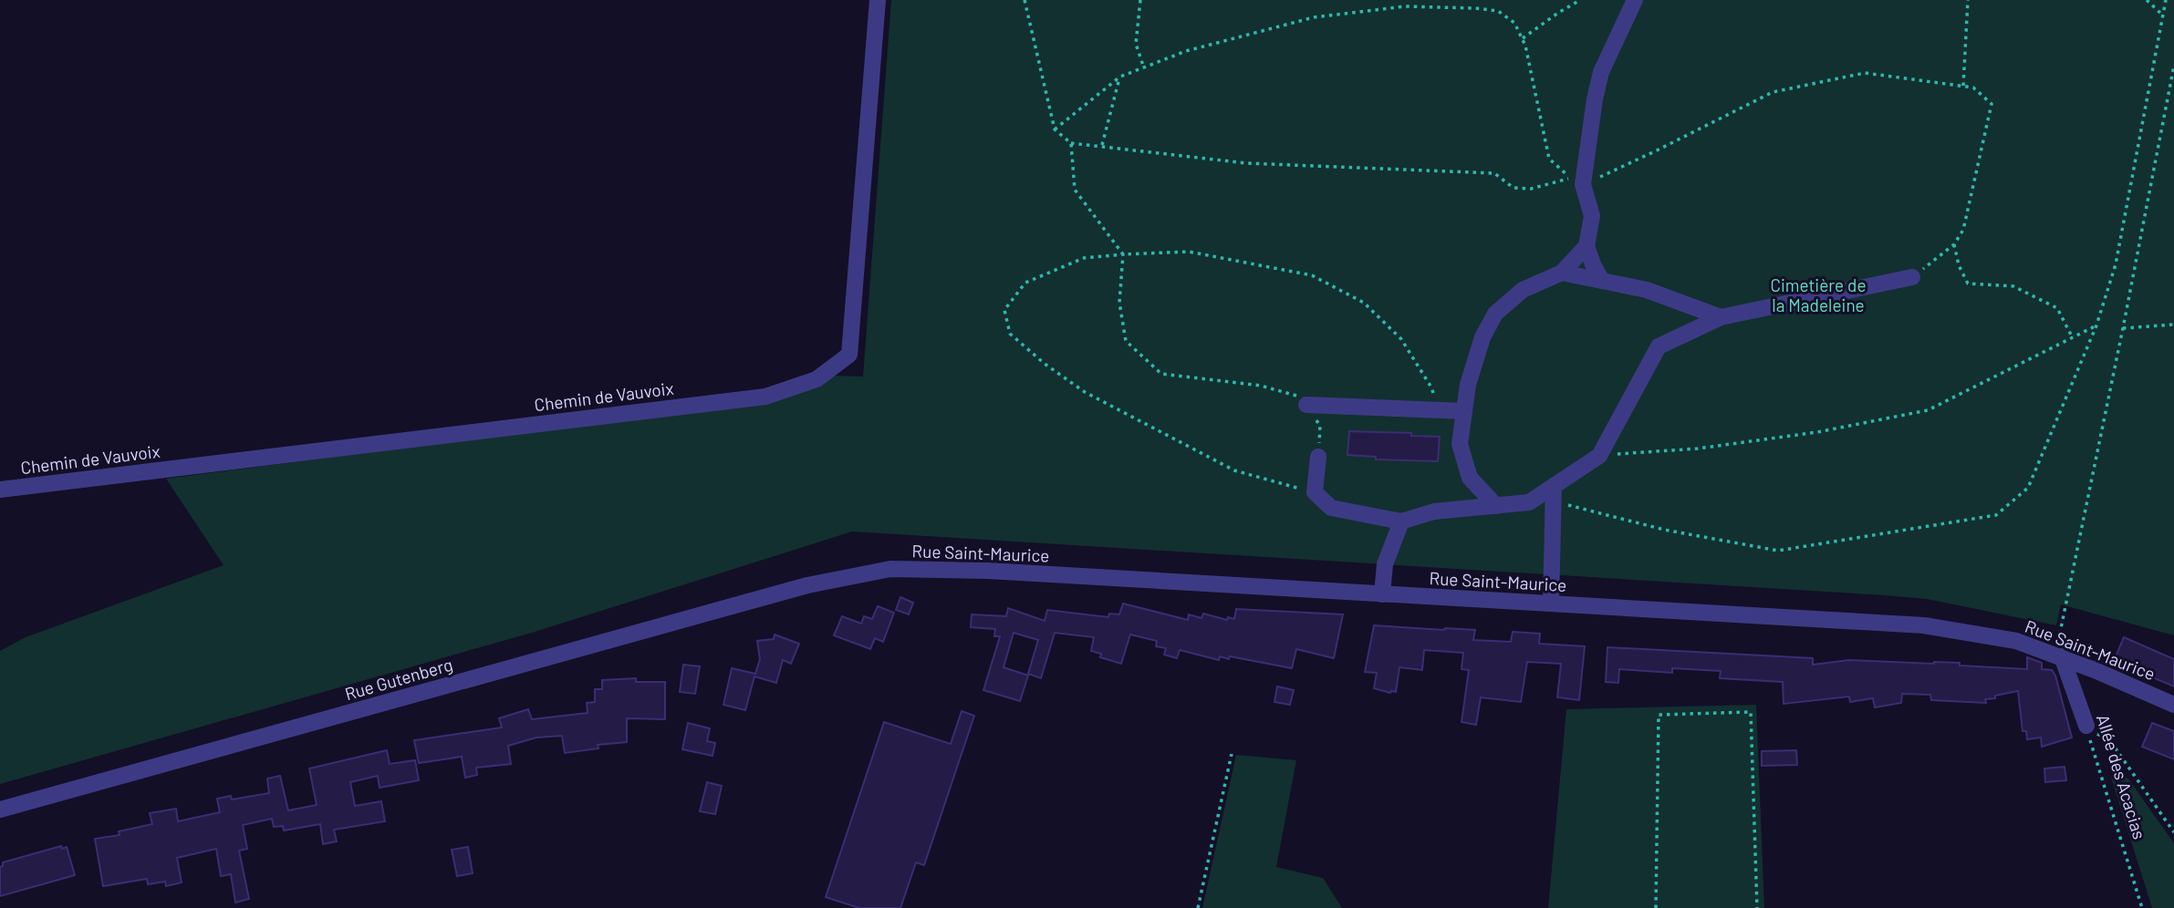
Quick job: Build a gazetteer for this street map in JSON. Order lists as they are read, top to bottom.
{
  "streets": {
    "street": [
      "Chemin de Vauvoix",
      "Rue Saint-Maurice",
      "Rue Gutenberg",
      "Allée des Acacias"
    ]
  },
  "crossings": [
    ["Rue Saint-Maurice", "Rue Gutenberg"],
    ["Rue Saint-Maurice", "Allée des Acacias"]
  ],
  "parks": ["Cimetière de la Madeleine"]
}
